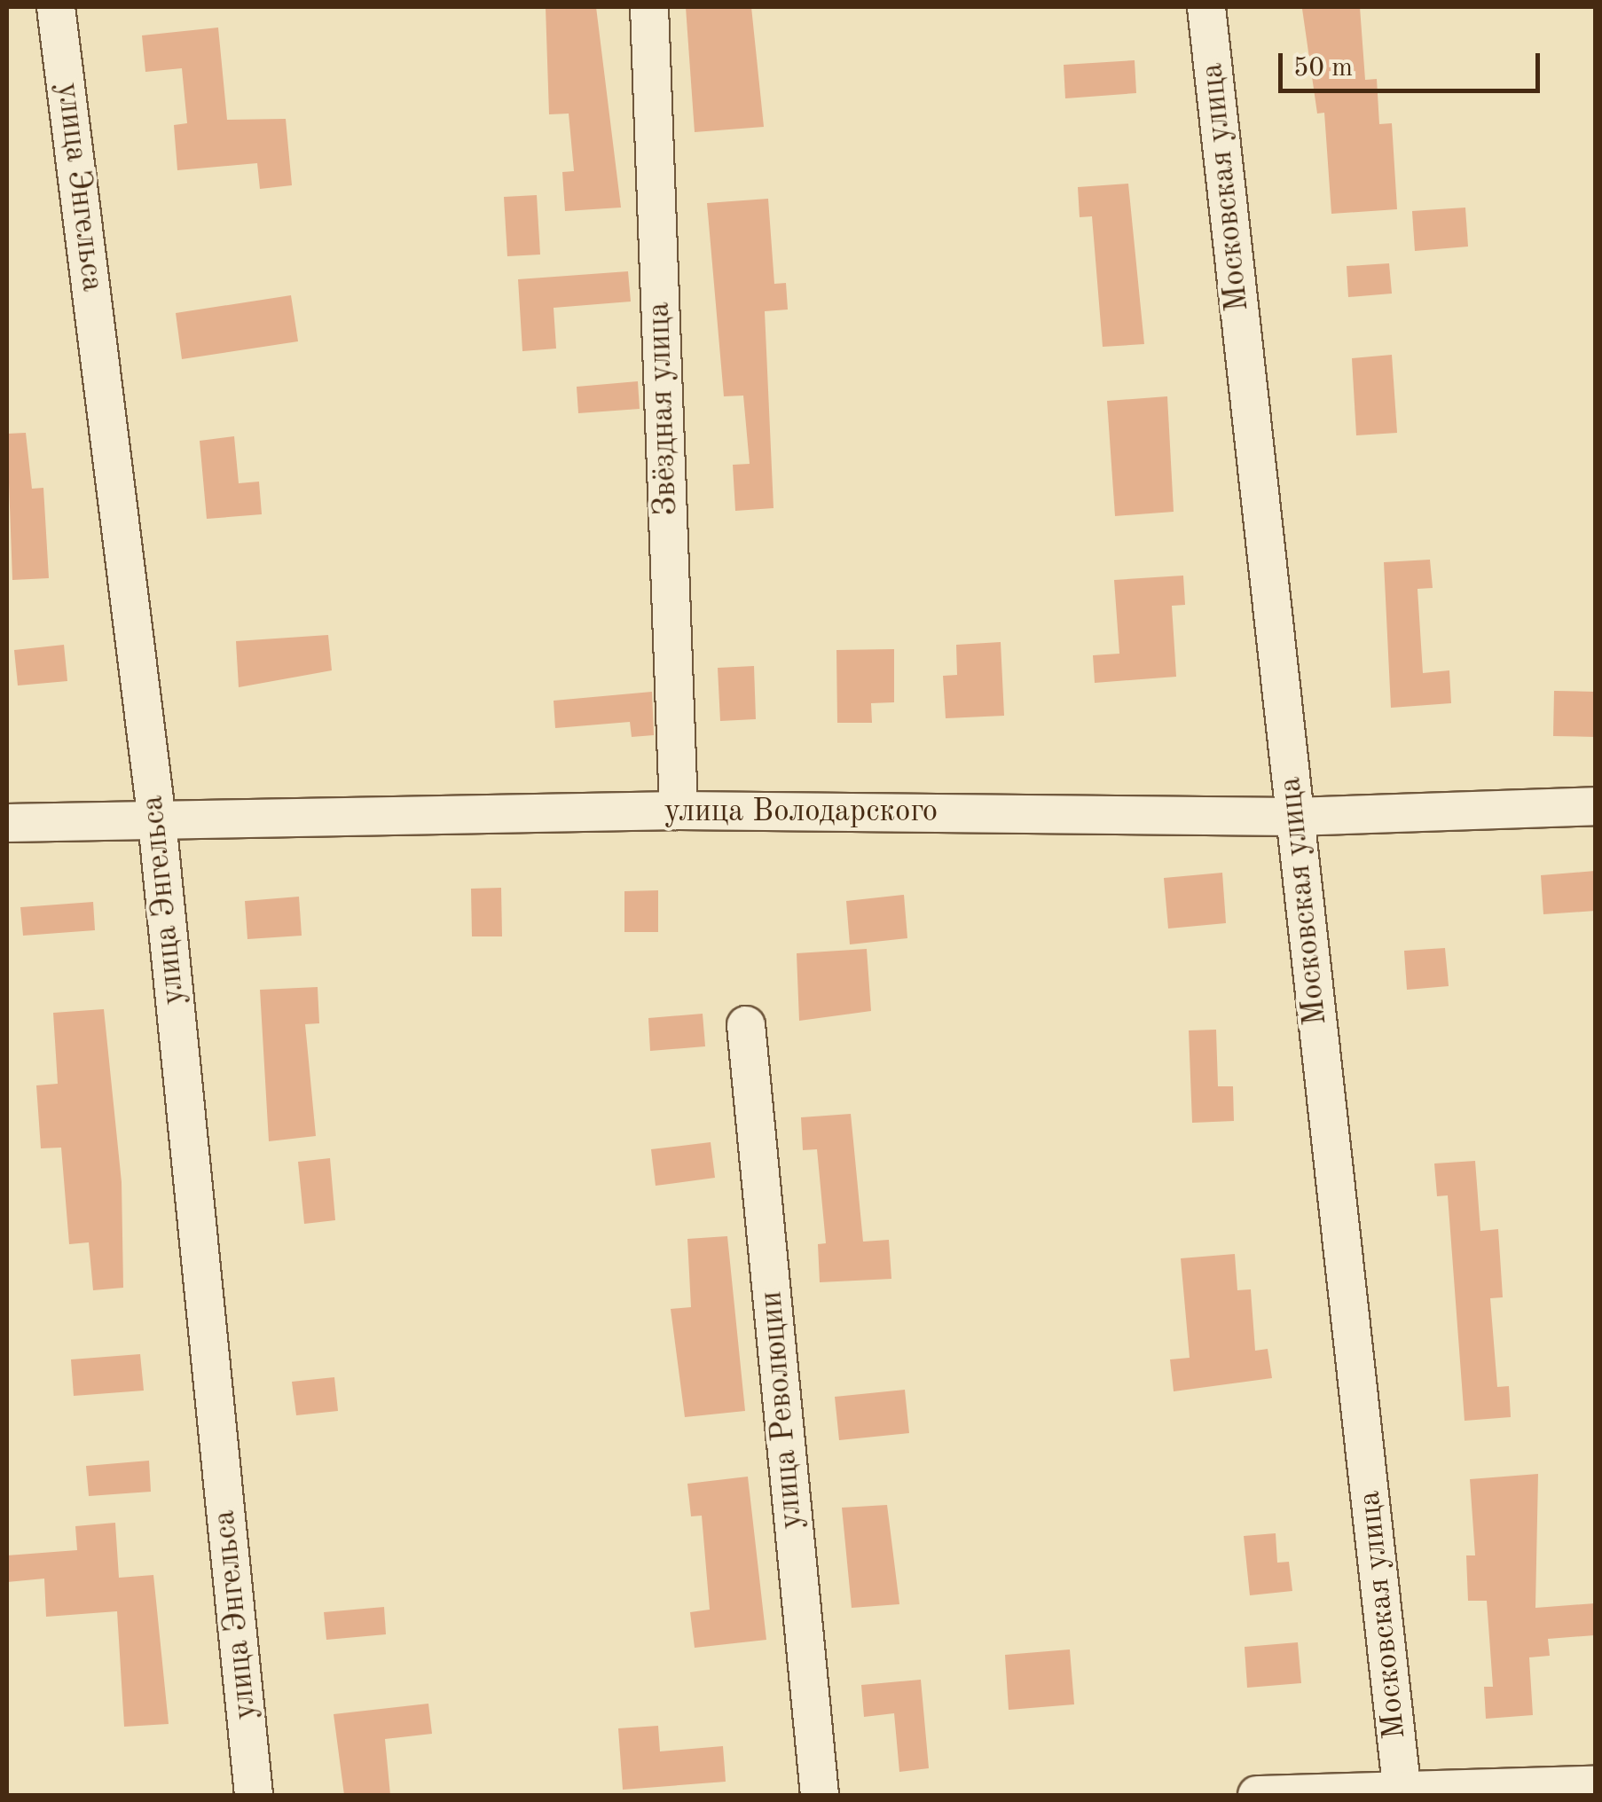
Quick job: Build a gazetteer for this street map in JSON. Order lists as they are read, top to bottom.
{
  "streets": {
    "street": [
      "улица Энгельса",
      "Московская улица",
      "Звёздная улица",
      "улица Володарского",
      "улица Революции"
    ]
  },
  "crossings": [
    ["улица Энгельса", "улица Володарского"],
    ["Московская улица", "улица Володарского"],
    ["Звёздная улица", "улица Володарского"]
  ],
  "scale_bar": "50 m"
}
